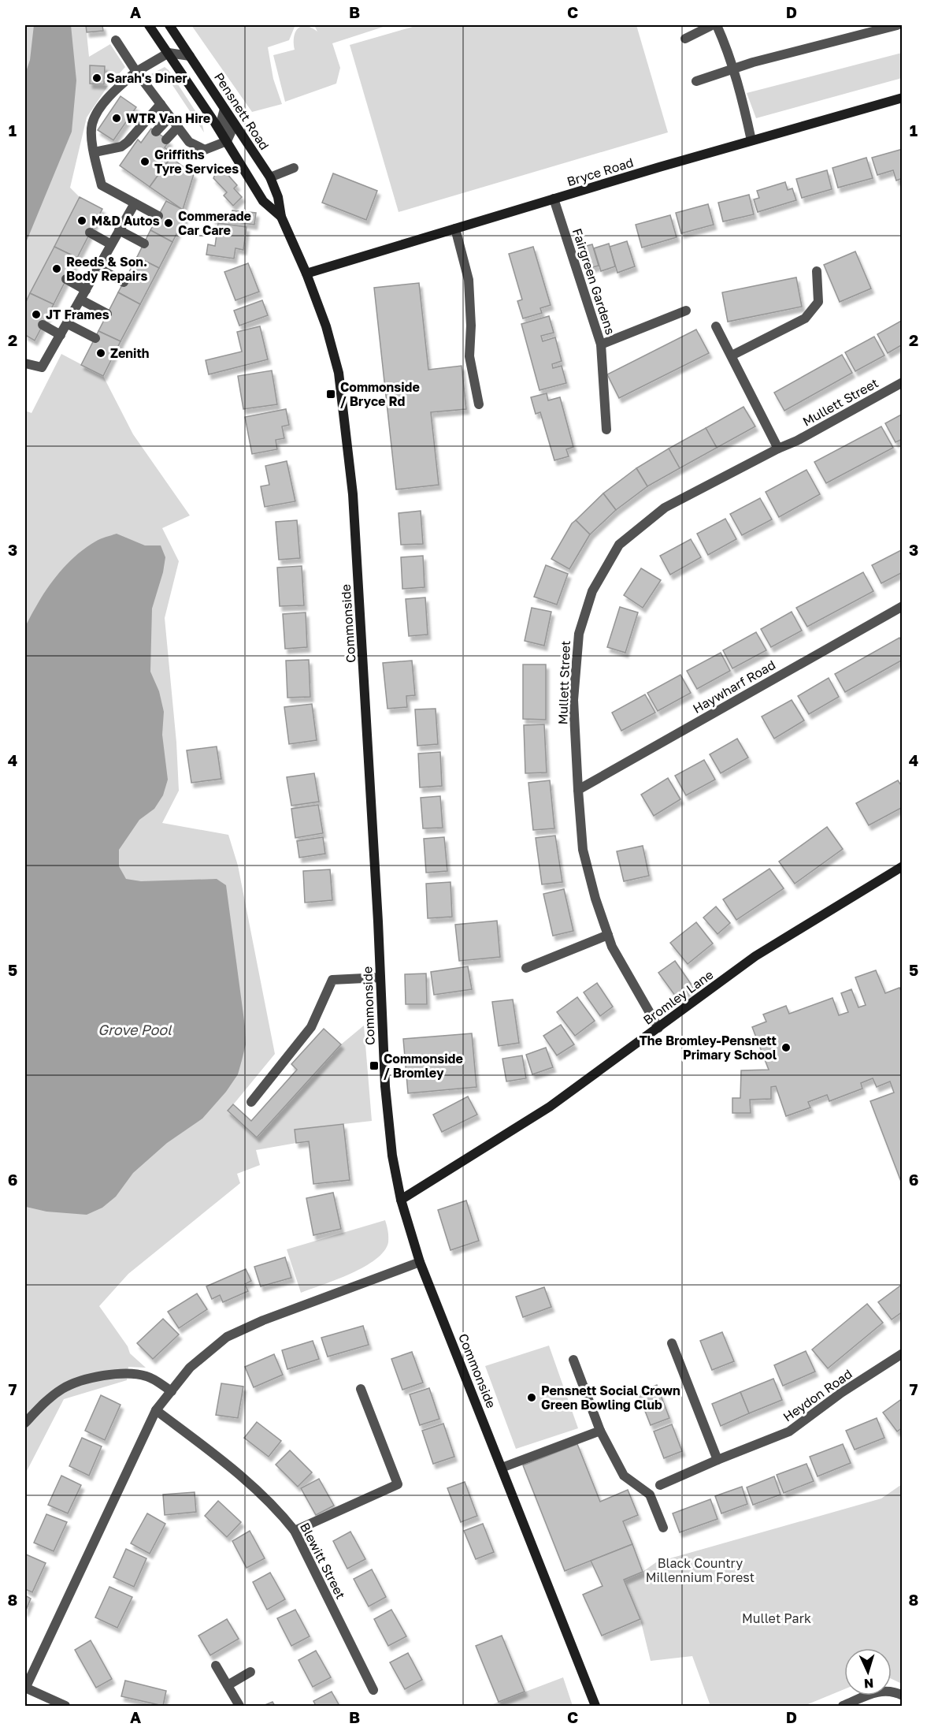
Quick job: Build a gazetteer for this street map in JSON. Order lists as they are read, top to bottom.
{
  "streets": {
    "main road": [
      "Pensnett Road",
      "Bryce Road",
      "Commonside",
      "Bromley Lane"
    ],
    "street": [
      "Fairgreen Gardens",
      "Mullett Street",
      "Haywharf Road",
      "Heydon Road",
      "Blewitt Street"
    ]
  },
  "crossings": [
    ["Pensnett Road", "Bryce Road"],
    ["Pensnett Road", "Commonside"],
    ["Bryce Road", "Fairgreen Gardens"],
    ["Bryce Road", "Commonside"],
    ["Mullett Street", "Haywharf Road"],
    ["Mullett Street", "Bromley Lane"],
    ["Commonside", "Bromley Lane"]
  ],
  "water": ["Grove Pool"],
  "parks": ["Black Country Millennium Forest", "Mullet Park"],
  "places": {
    "other": [
      "Sarah's Diner",
      "WTR Van Hire",
      "Griffiths Tyre Services",
      "M&D Autos",
      "Commerade Car Care",
      "Reeds & Son. Body Repairs",
      "JT Frames",
      "Zenith",
      "The Bromley-Pensnett Primary School",
      "Pensnett Social Crown Green Bowling Club"
    ],
    "transit": ["Commonside / Bryce Rd", "Commonside / Bromley"]
  },
  "north": "bottom",
  "grid": {
    "columns": [
      "A",
      "B",
      "C",
      "D"
    ],
    "rows": [
      "1",
      "2",
      "3",
      "4",
      "5",
      "6",
      "7",
      "8"
    ]
  }
}
